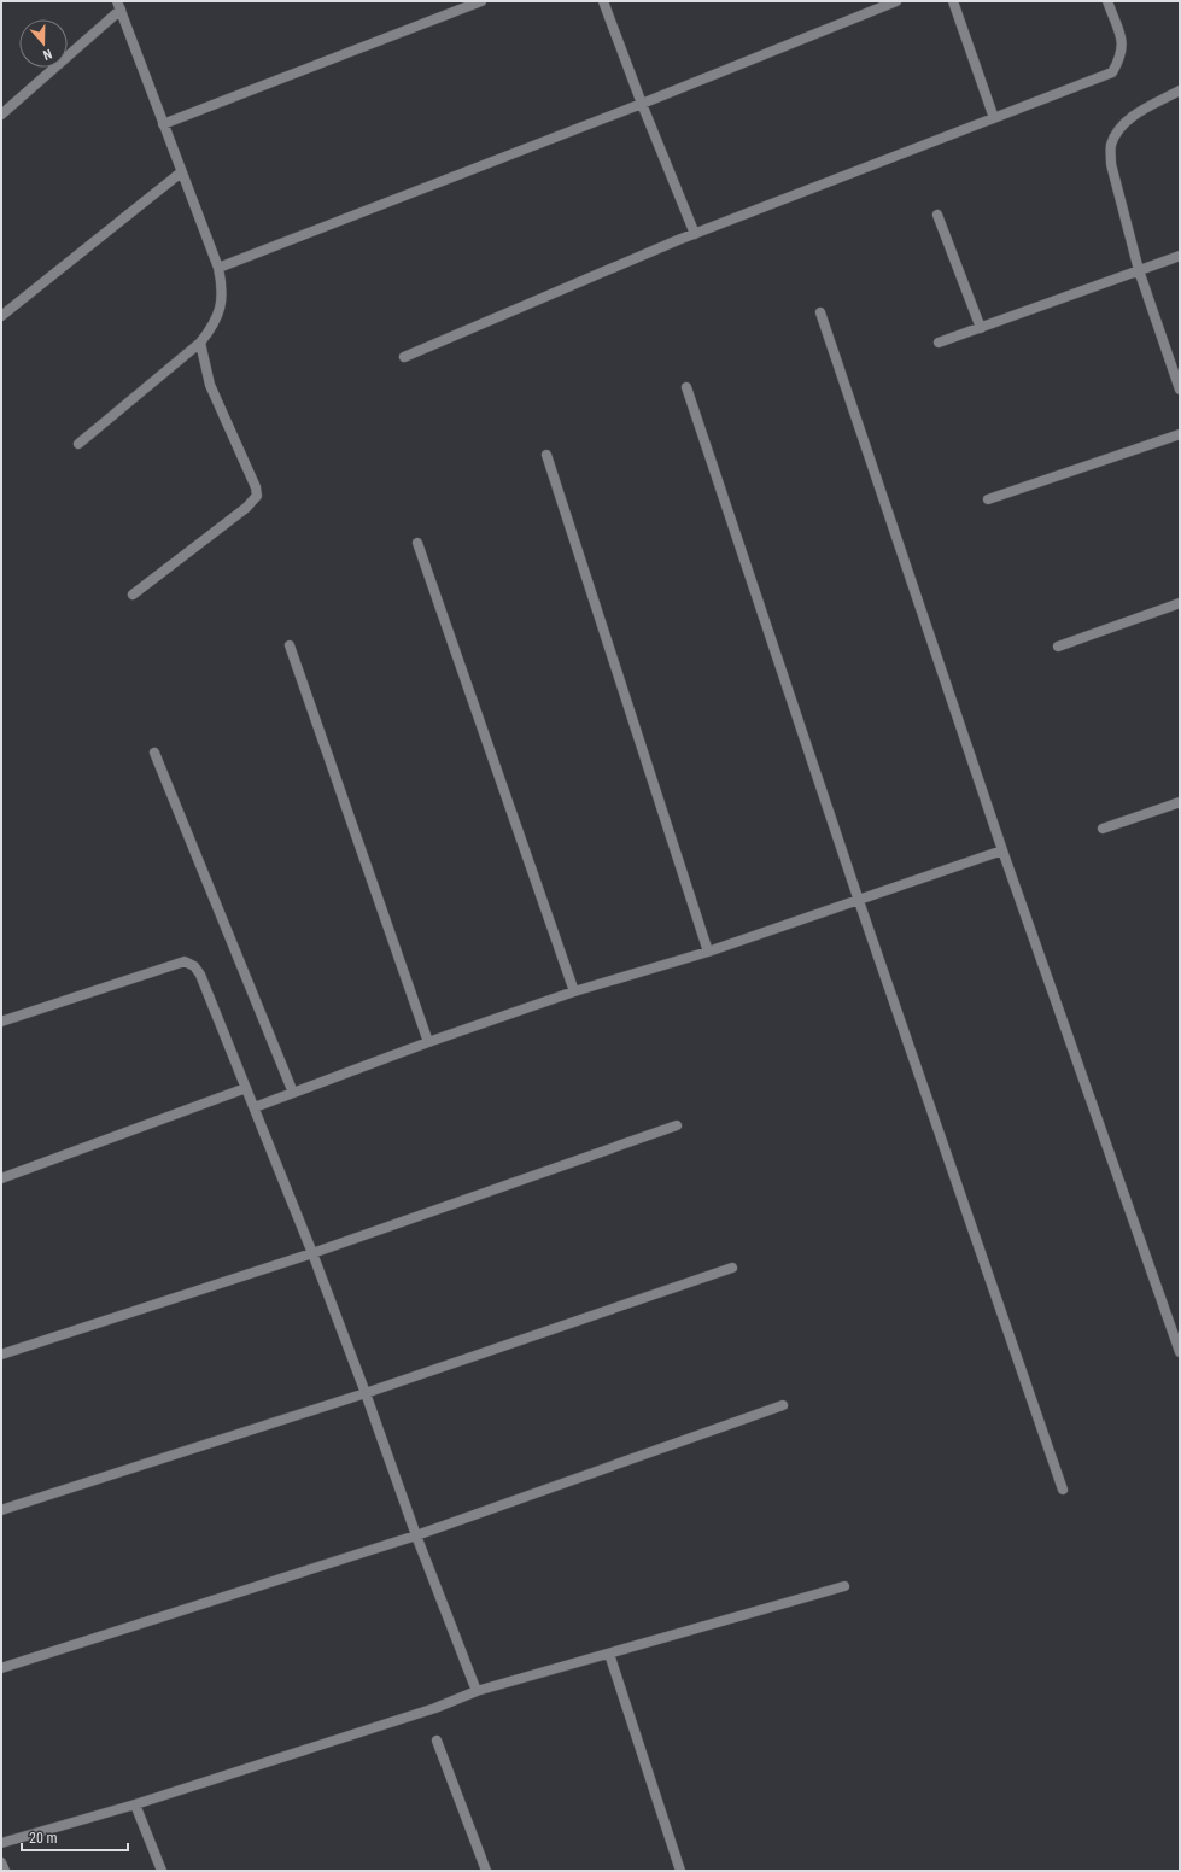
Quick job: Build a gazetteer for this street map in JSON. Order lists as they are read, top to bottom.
{
  "scale_bar": "20 m",
  "north": "bottom"
}
